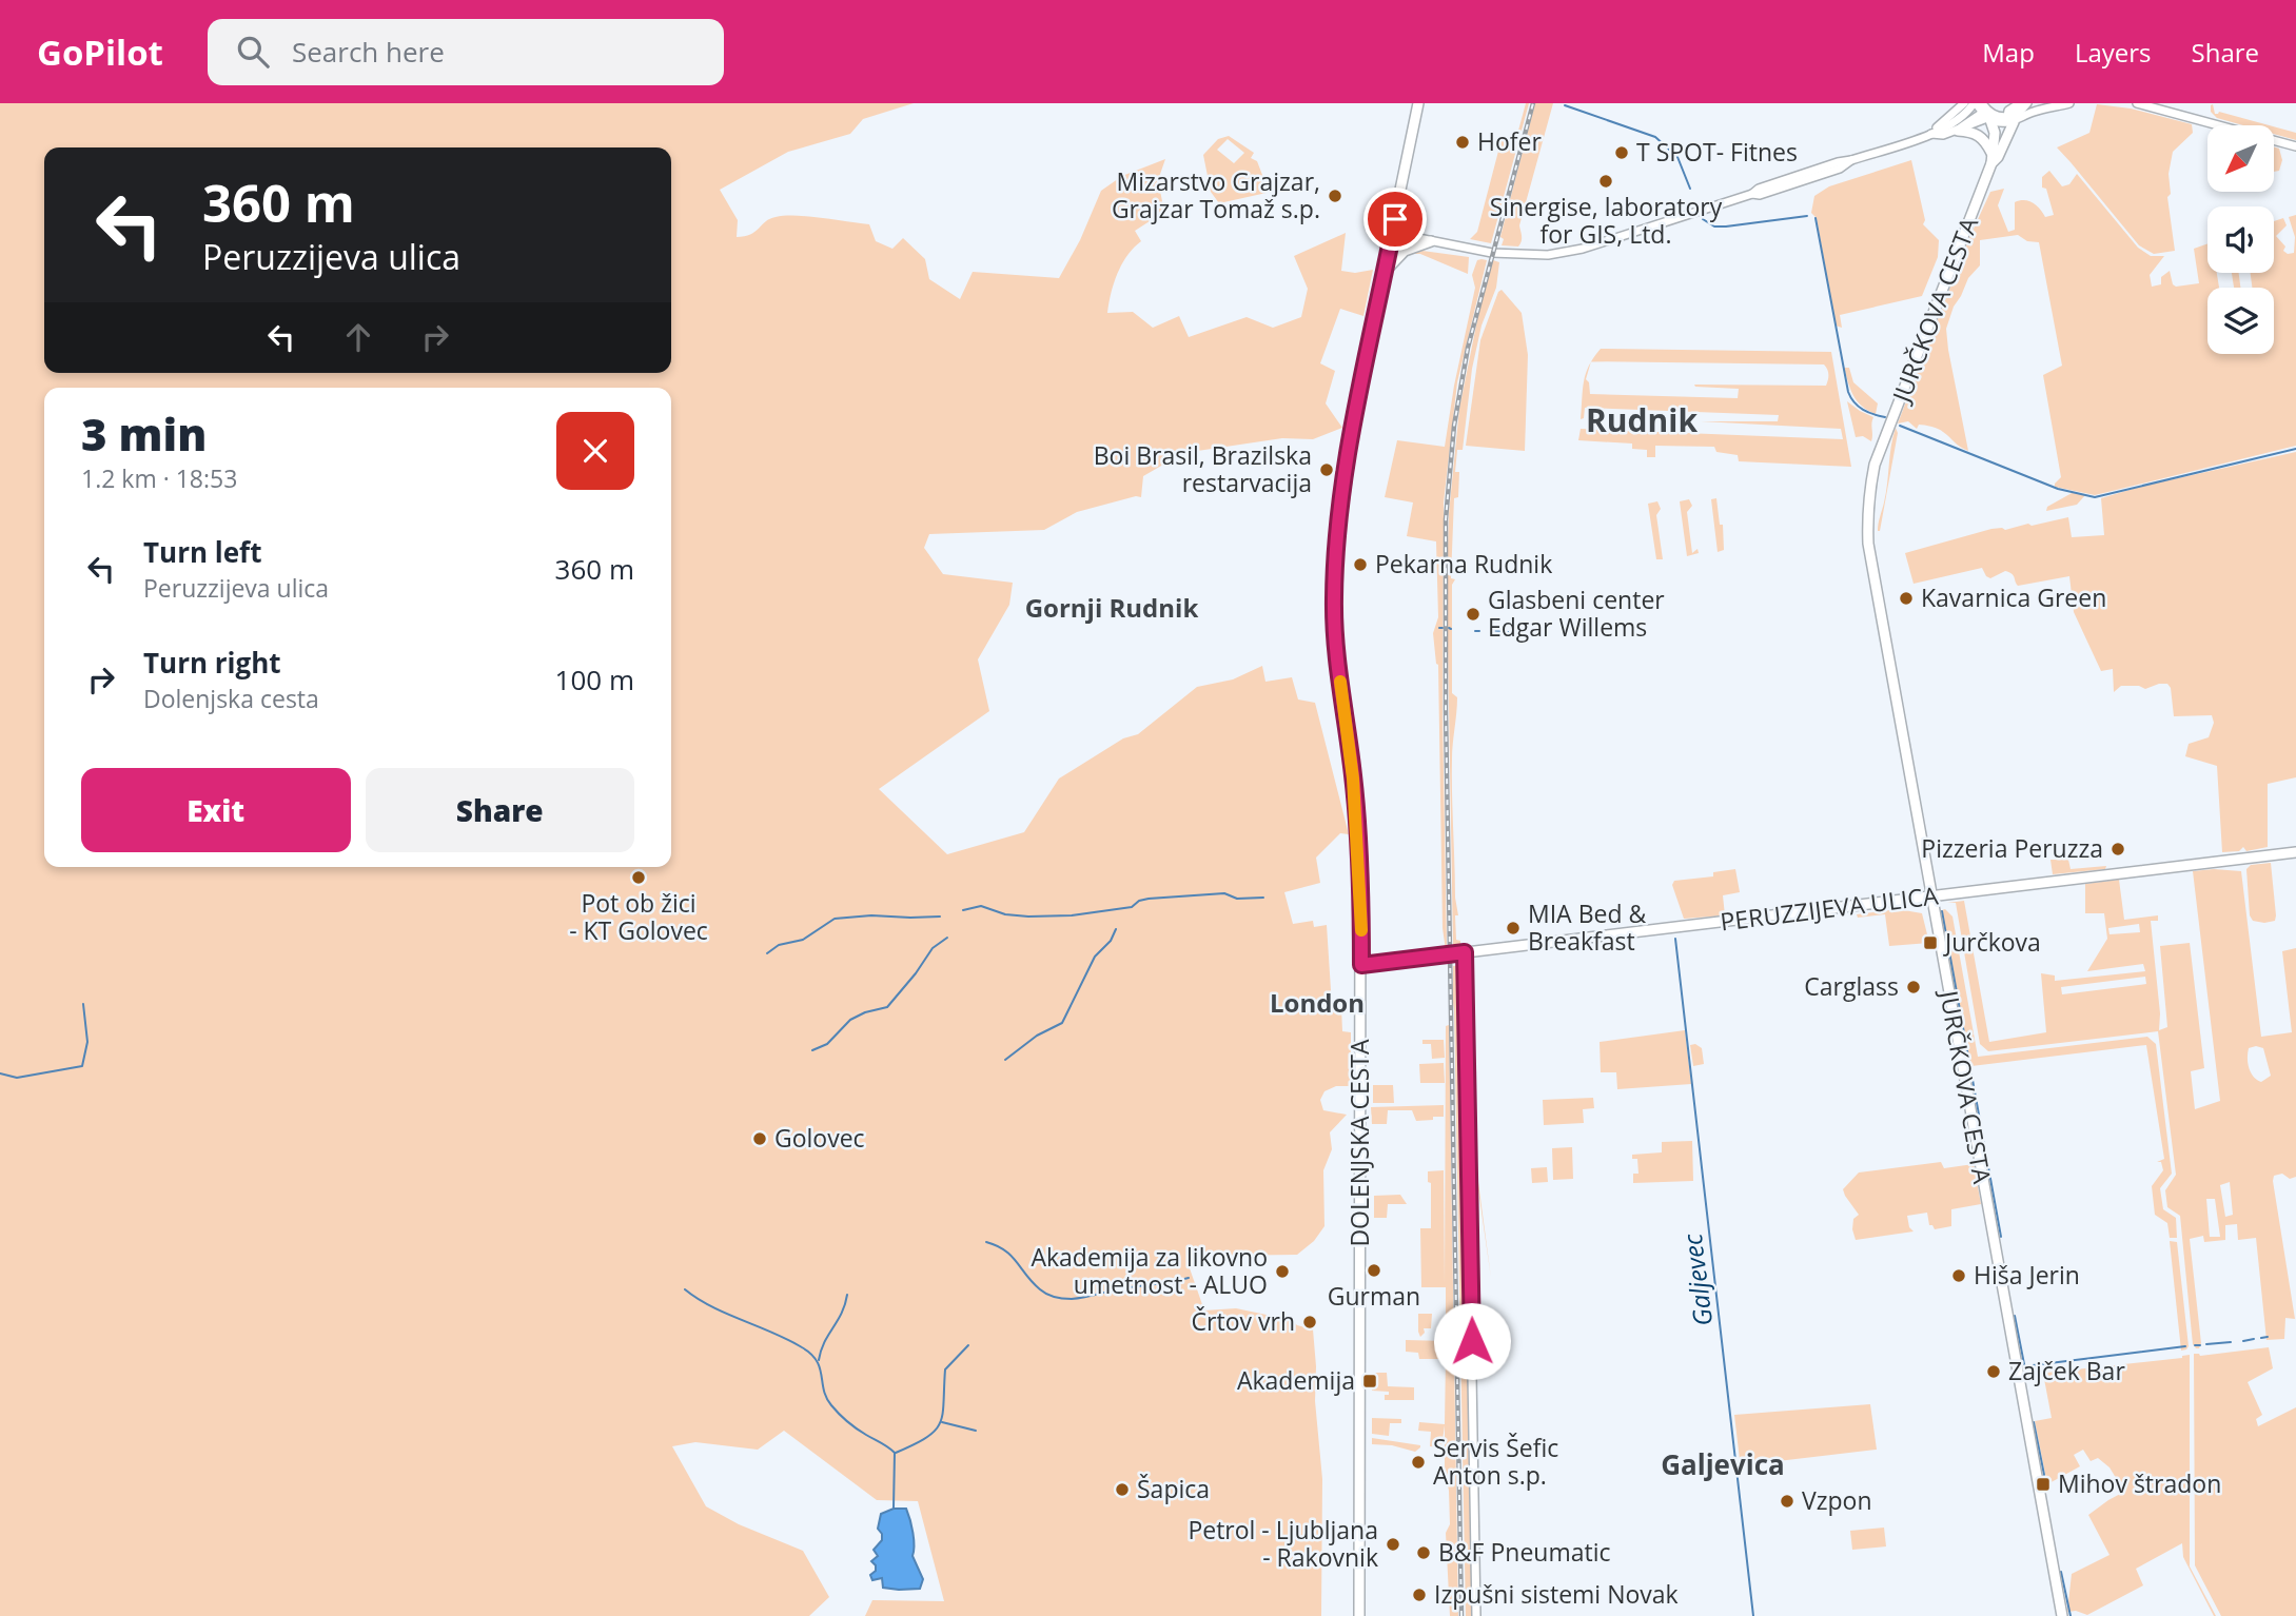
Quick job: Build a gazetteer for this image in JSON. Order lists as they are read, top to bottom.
{
  "streets": {
    "main road": ["JURČKOVA CESTA", "PERUZZIJEVA ULICA", "DOLENJSKA CESTA"]
  },
  "crossings": [
    ["JURČKOVA CESTA", "PERUZZIJEVA ULICA"],
    ["PERUZZIJEVA ULICA", "DOLENJSKA CESTA"]
  ],
  "districts": [
    "Rudnik",
    "Gornji Rudnik",
    "London",
    "Galjevica"
  ],
  "water": ["Galjevec"],
  "places": {
    "other": [
      "Hofer",
      "T SPOT- Fitnes",
      "Sinergise, laboratory for GIS, Ltd.",
      "Mizarstvo Grajzar, Grajzar Tomaž s.p.",
      "Boi Brasil, Brazilska restarvacija",
      "Pekarna Rudnik",
      "Kavarnica Green",
      "Glasbeni center Edgar Willems",
      "Pizzeria Peruzza",
      "Pot ob žici - KT Golovec",
      "MIA Bed & Breakfast",
      "Carglass",
      "Golovec",
      "Gurman",
      "Akademija za likovno umetnost - ALUO",
      "Hiša Jerin",
      "Črtov vrh",
      "Zajček Bar",
      "Servis Šefic Anton s.p.",
      "Šapica",
      "Vzpon",
      "Petrol - Ljubljana - Rakovnik",
      "B&F Pneumatic",
      "Izpušni sistemi Novak"
    ],
    "transit": ["Jurčkova", "Akademija", "Mihov štradon"]
  },
  "north": "bottom left",
  "page": {
    "header": "GoPilot",
    "search": "Search here",
    "nav": ["Map", "Layers", "Share"],
    "turn": ["360 m", "Peruzzijeva ulica"],
    "heading": ["3 min", "1.2 km · 18:53"],
    "list": [
      {
        "name": "Turn left",
        "note": "Peruzzijeva ulica",
        "value": "360 m"
      },
      {
        "name": "Turn right",
        "note": "Dolenjska cesta",
        "value": "100 m"
      }
    ],
    "buttons": ["Exit", "Share"]
  }
}
